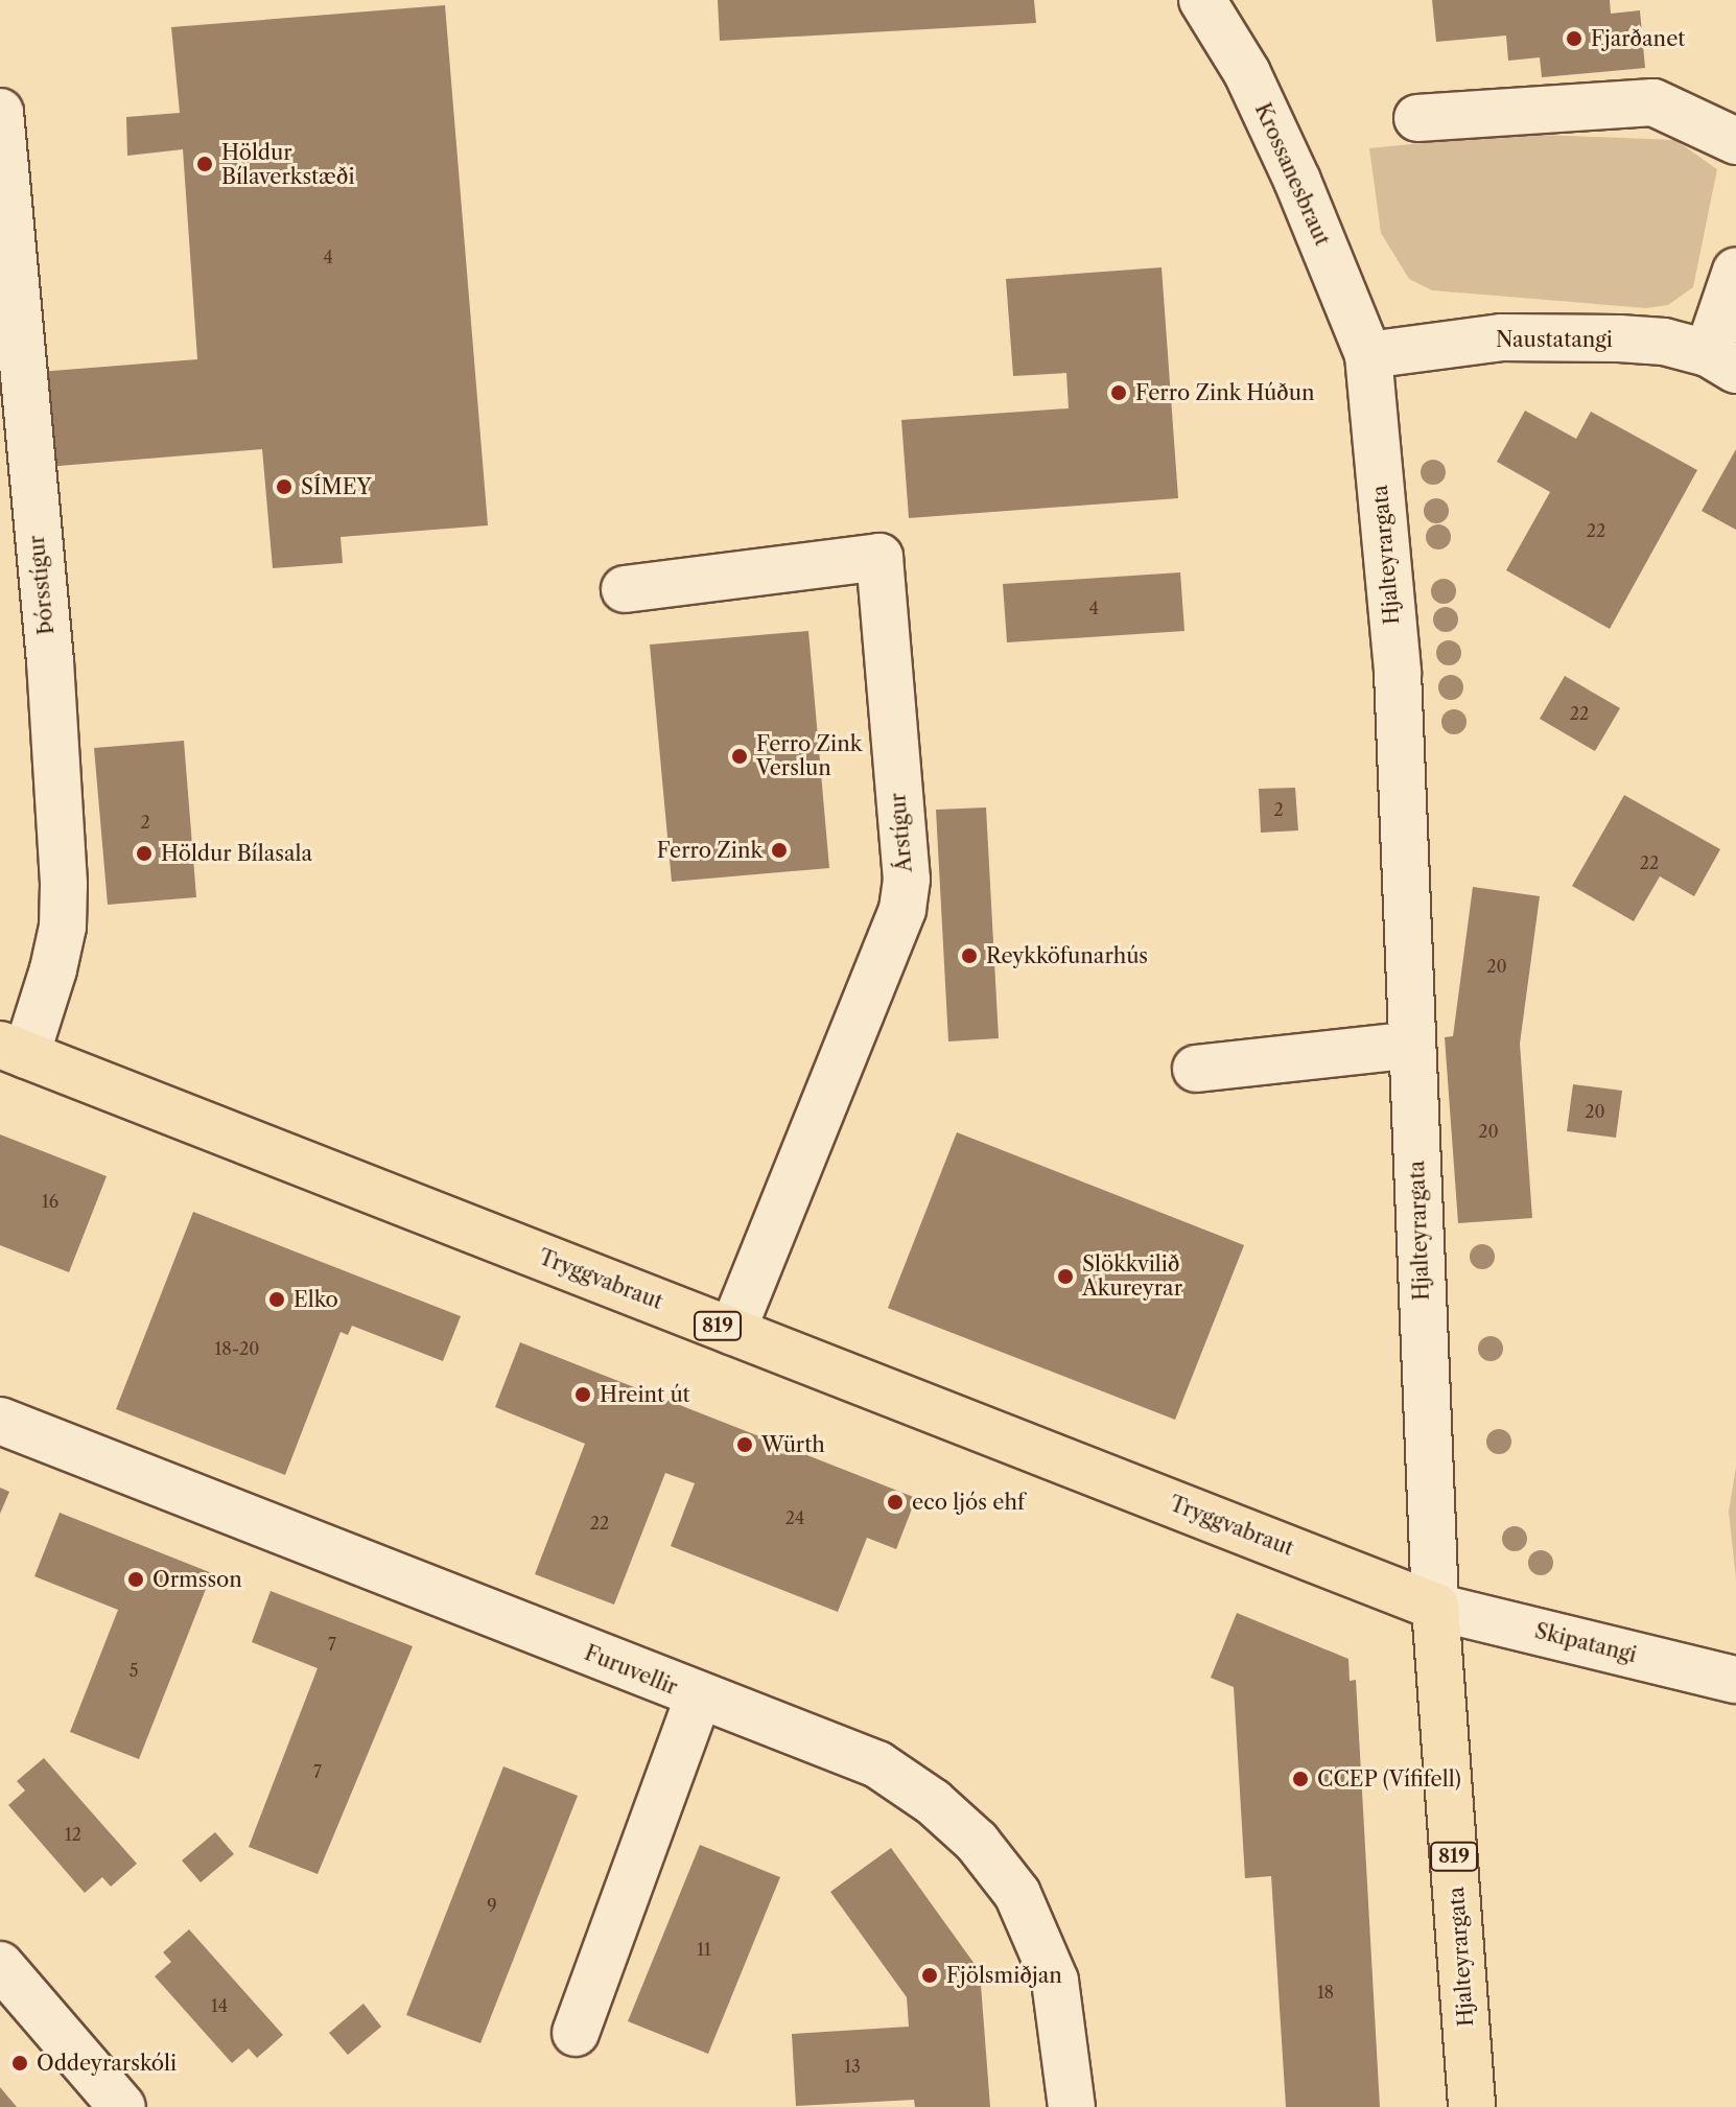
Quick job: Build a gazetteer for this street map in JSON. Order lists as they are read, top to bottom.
{
  "streets": {
    "main road": ["Hjalteyrargata", "Tryggvabraut", "819"],
    "street": [
      "Krossanesbraut",
      "Naustatangi",
      "Þórsstígur",
      "Árstígur",
      "Skipatangi",
      "Furuvellir"
    ]
  },
  "crossings": [
    ["Krossanesbraut", "Naustatangi"],
    ["Krossanesbraut", "Hjalteyrargata"],
    ["Naustatangi", "Hjalteyrargata"],
    ["Hjalteyrargata", "Tryggvabraut"],
    ["Hjalteyrargata", "Skipatangi"],
    ["Þórsstígur", "Tryggvabraut"],
    ["Árstígur", "Tryggvabraut"],
    ["Tryggvabraut", "Skipatangi"]
  ],
  "places": [
    "Fjarðanet",
    "Höldur Bílaverkstæði",
    "Ferro Zink Húðun",
    "SÍMEY",
    "Ferro Zink Verslun",
    "Ferro Zink",
    "Höldur Bílasala",
    "Reykköfunarhús",
    "Slökkvilið Akureyrar",
    "Elko",
    "Hreint út",
    "Würth",
    "eco ljós ehf",
    "Ormsson",
    "CCEP (Vífifell)",
    "Fjölsmiðjan",
    "Oddeyrarskóli"
  ],
  "house_numbers": [
    "4",
    "22",
    "4",
    "22",
    "2",
    "2",
    "22",
    "20",
    "20",
    "20",
    "16",
    "18-20",
    "24",
    "22",
    "7",
    "5",
    "7",
    "12",
    "9",
    "11",
    "18",
    "14",
    "13"
  ]
}
